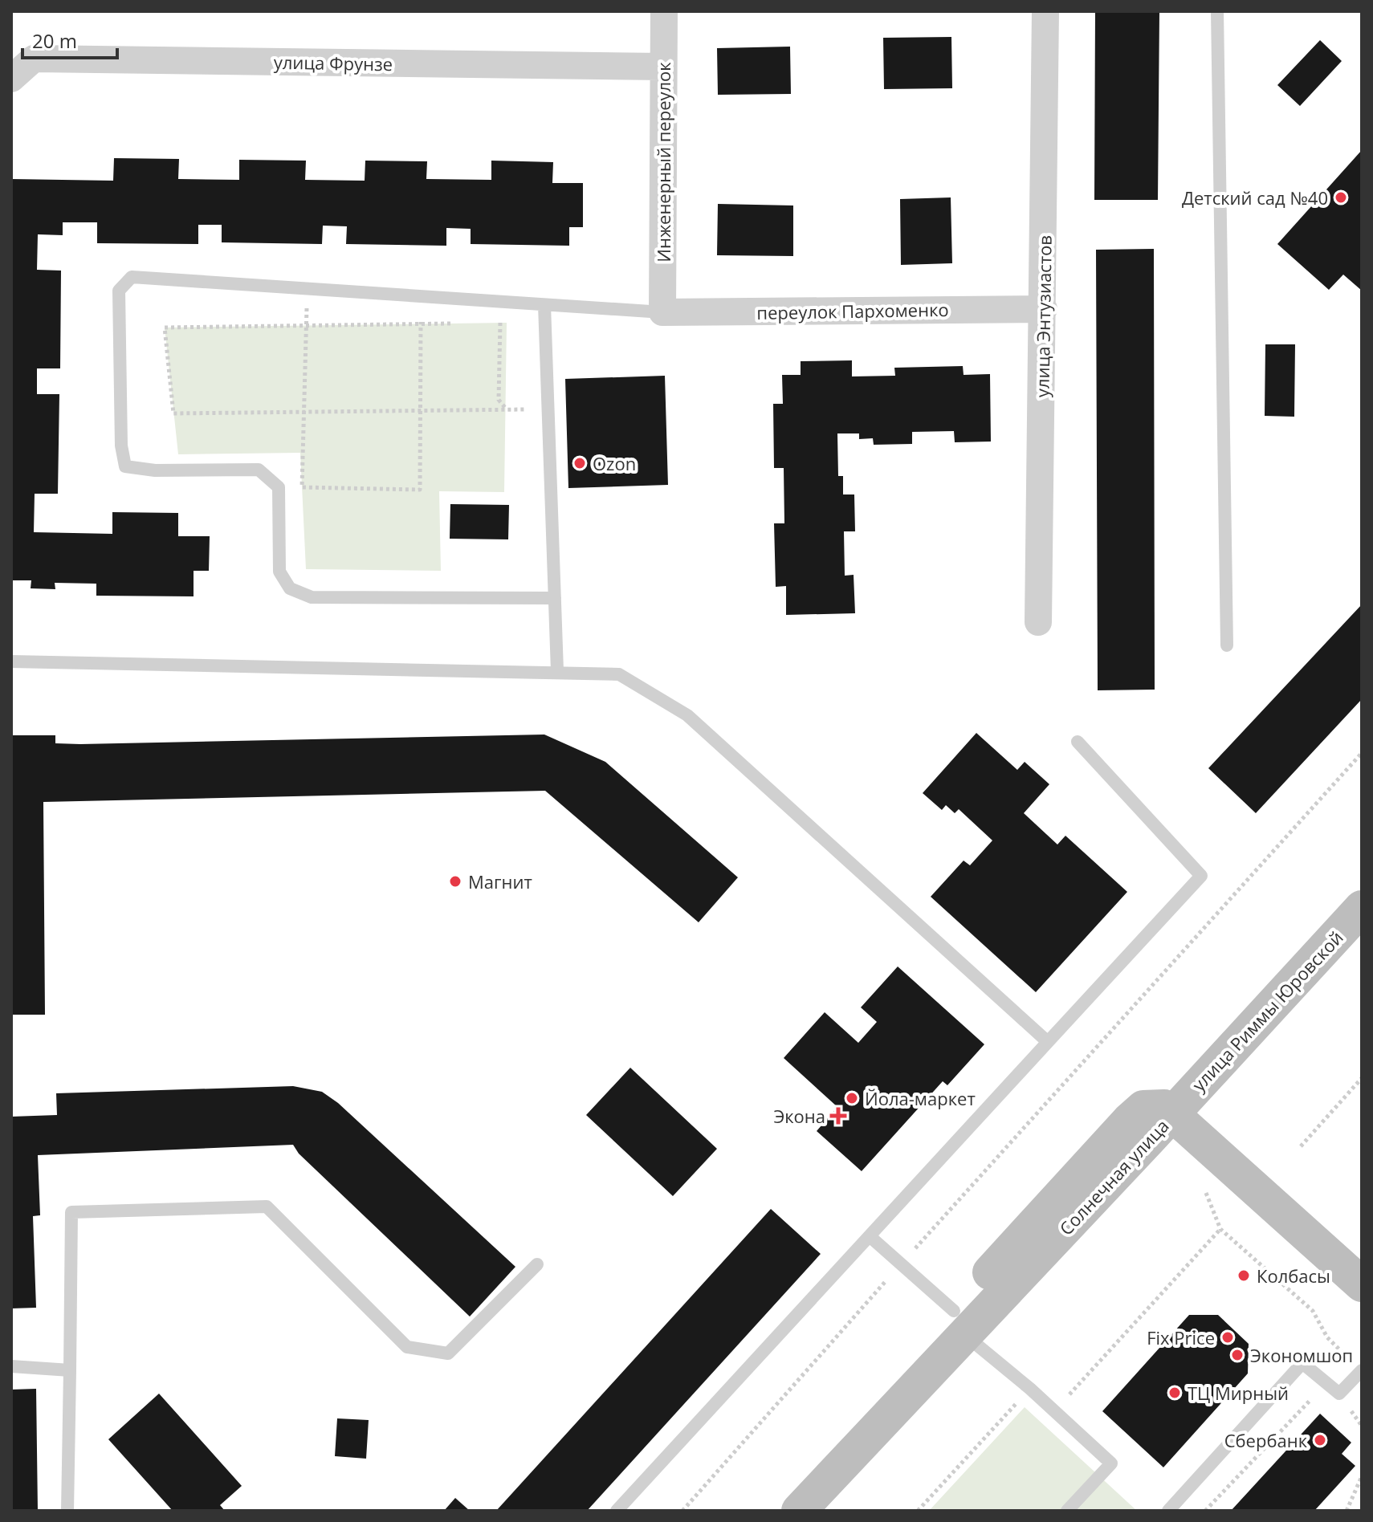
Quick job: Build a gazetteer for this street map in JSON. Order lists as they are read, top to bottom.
{
  "streets": {
    "main road": ["улица Риммы Юровской", "Солнечная улица"],
    "street": [
      "улица Фрунзе",
      "Инженерный переулок",
      "переулок Пархоменко",
      "улица Энтузиастов"
    ]
  },
  "crossings": [
    ["улица Фрунзе", "Инженерный переулок"],
    ["Инженерный переулок", "переулок Пархоменко"],
    ["переулок Пархоменко", "улица Энтузиастов"],
    ["улица Риммы Юровской", "Солнечная улица"]
  ],
  "places": {
    "other": [
      "Детский сад №40",
      "Ozon",
      "Магнит",
      "Йола-маркет",
      "Колбасы",
      "Fix Price",
      "Экономшоп",
      "ТЦ Мирный",
      "Сбербанк"
    ],
    "health": ["Экона"]
  },
  "scale_bar": "20 m"
}
